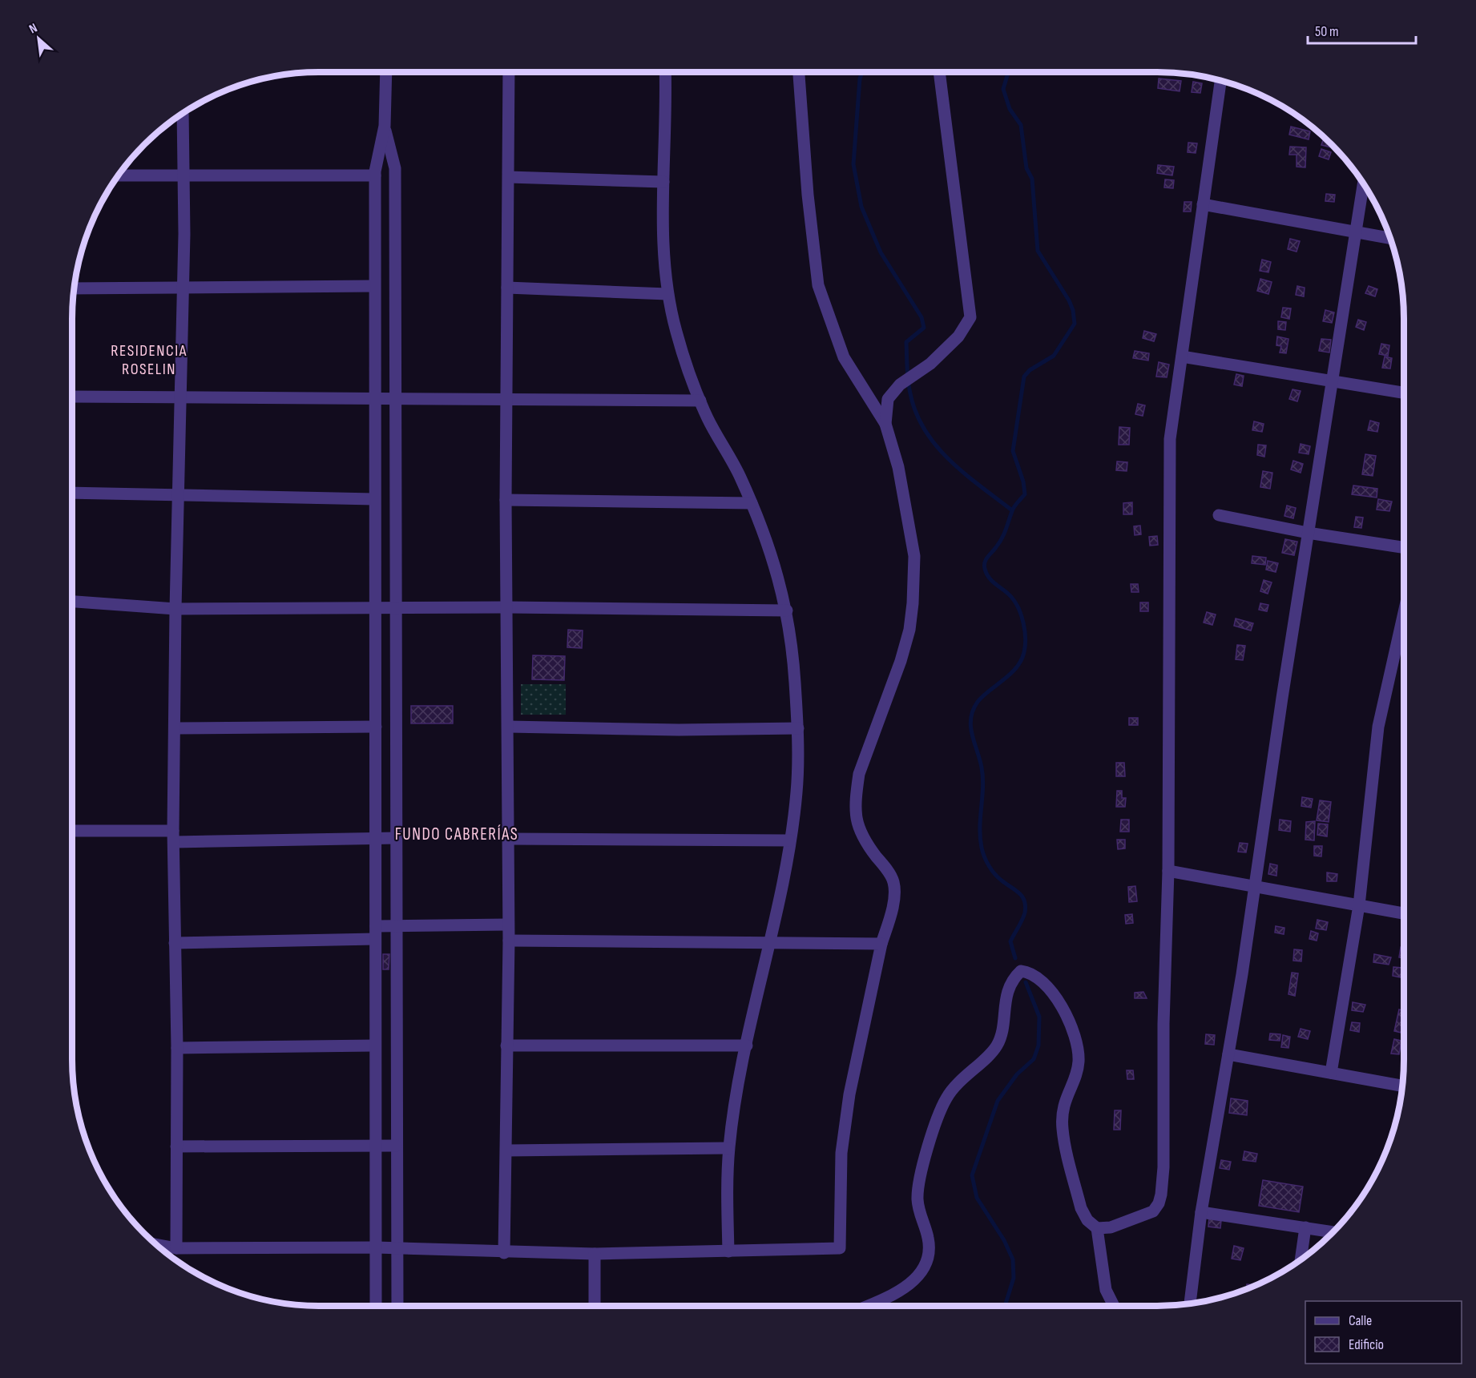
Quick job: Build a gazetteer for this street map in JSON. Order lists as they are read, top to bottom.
{
  "districts": ["RESIDENCIA ROSELIN", "FUNDO CABRERÍAS"],
  "legend": ["Calle", "Edificio"],
  "scale_bar": "50 m",
  "north": "top left"
}
